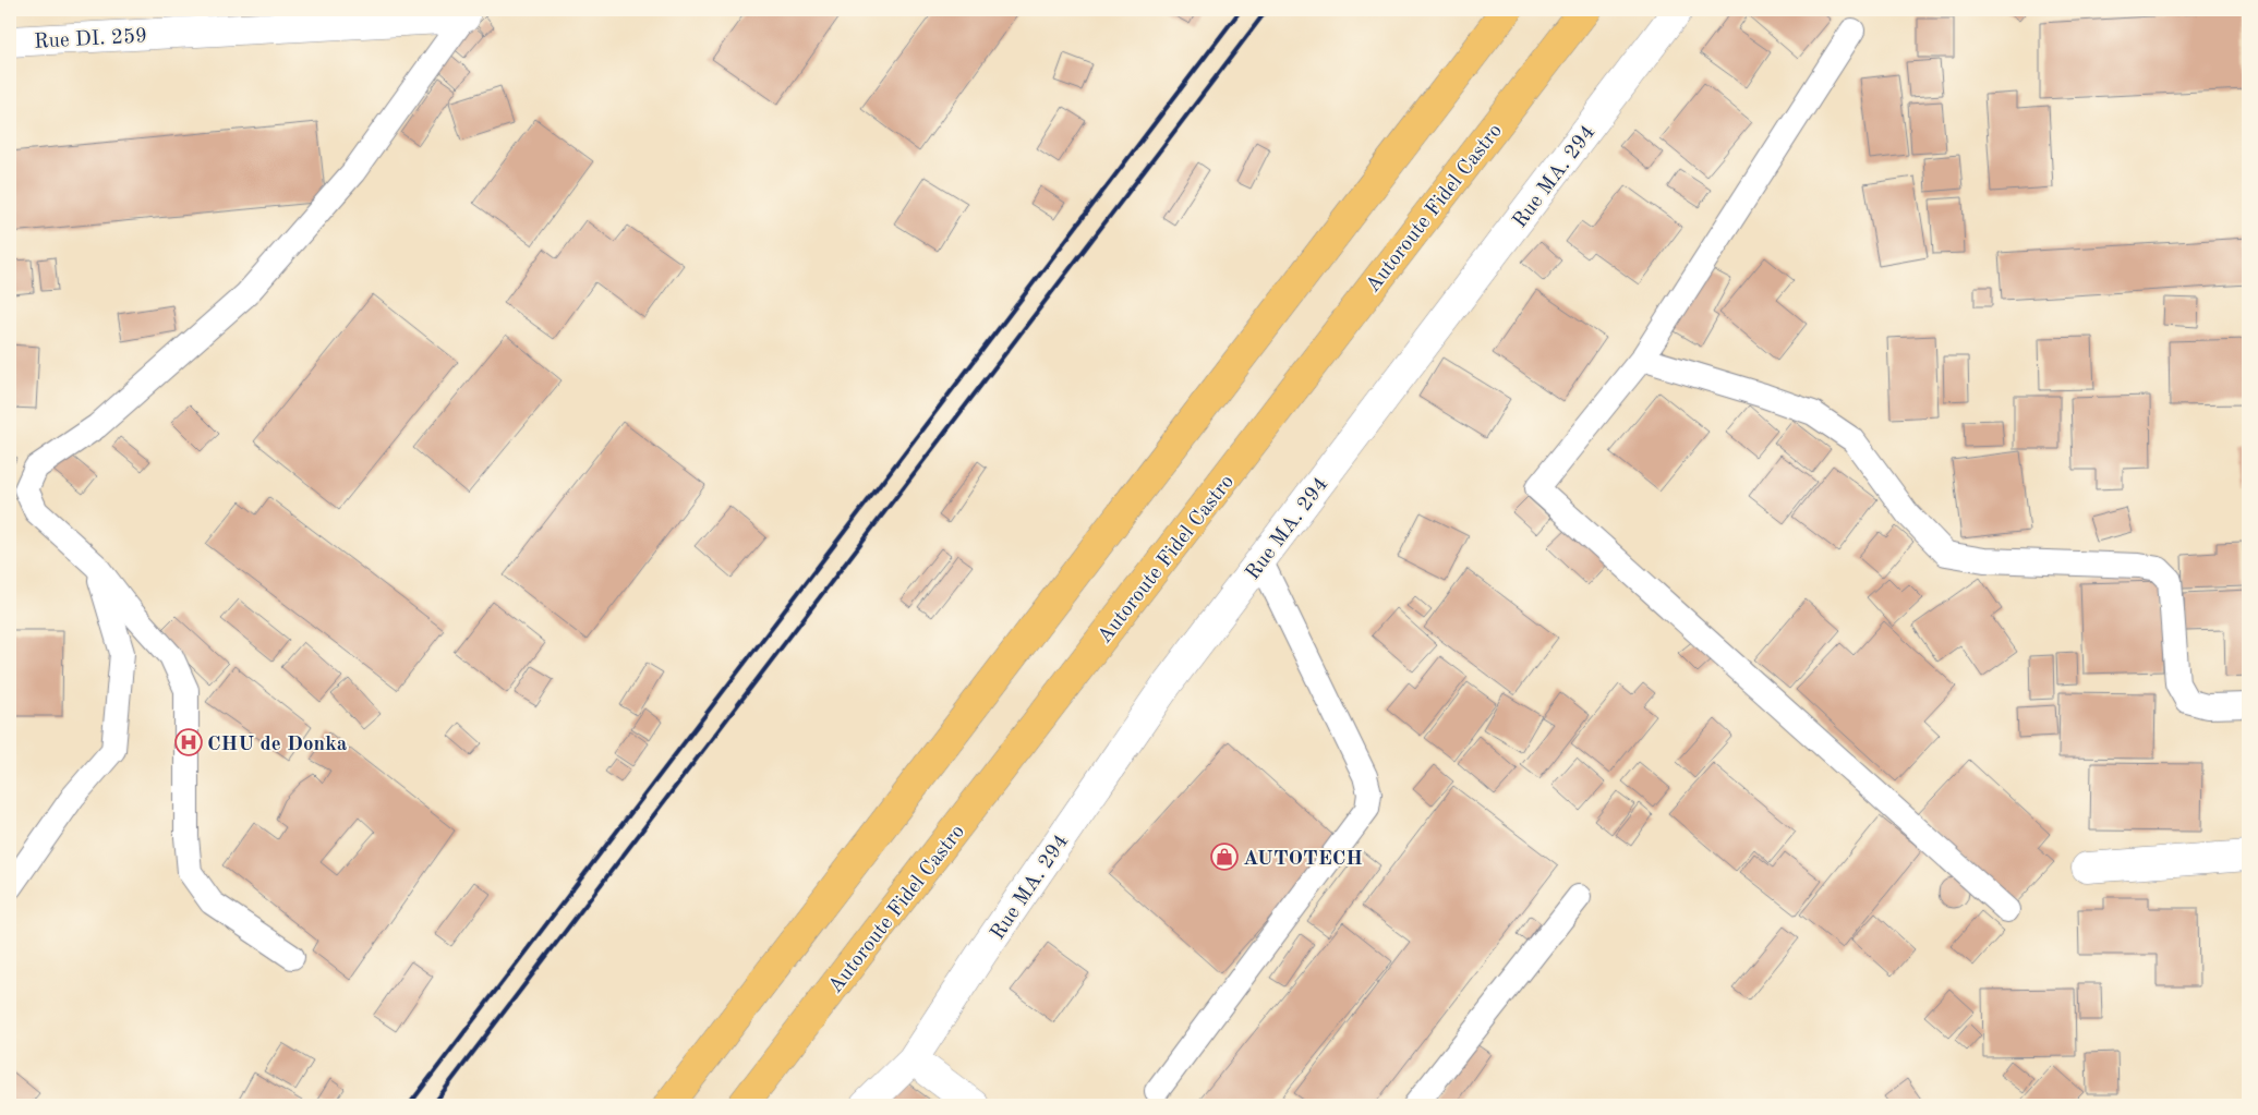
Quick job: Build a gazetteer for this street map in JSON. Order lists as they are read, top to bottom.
{
  "streets": {
    "highway": ["Autoroute Fidel Castro"],
    "street": ["Rue DI. 259", "Rue MA. 294"]
  },
  "places": {
    "hospital": ["CHU de Donka"],
    "shop": ["AUTOTECH"]
  }
}
